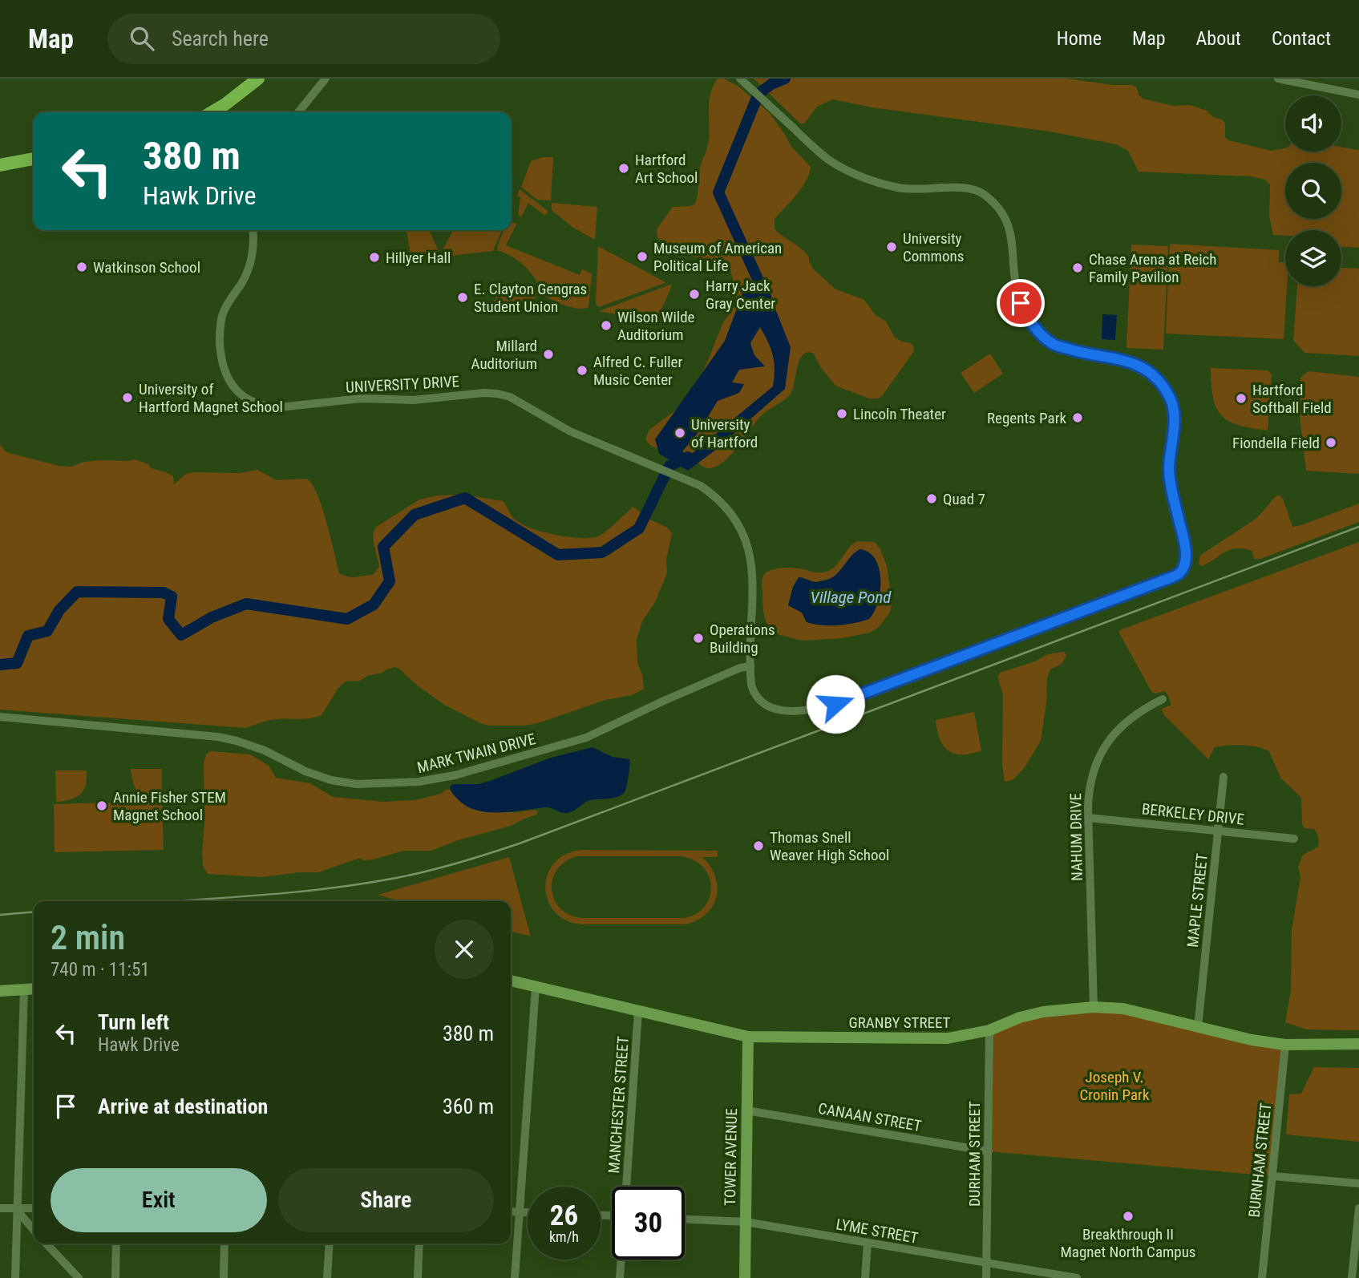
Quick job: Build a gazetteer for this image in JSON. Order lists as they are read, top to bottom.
{
  "streets": {
    "main road": ["GRANBY STREET", "TOWER AVENUE"],
    "street": [
      "UNIVERSITY DRIVE",
      "MARK TWAIN DRIVE",
      "BERKELEY DRIVE",
      "NAHUM DRIVE",
      "MAPLE STREET",
      "MANCHESTER STREET",
      "CANAAN STREET",
      "DURHAM STREET",
      "BURNHAM STREET",
      "LYME STREET"
    ]
  },
  "crossings": [
    ["UNIVERSITY DRIVE", "MARK TWAIN DRIVE"],
    ["BERKELEY DRIVE", "NAHUM DRIVE"],
    ["BERKELEY DRIVE", "MAPLE STREET"],
    ["NAHUM DRIVE", "GRANBY STREET"],
    ["MAPLE STREET", "GRANBY STREET"],
    ["GRANBY STREET", "MANCHESTER STREET"],
    ["GRANBY STREET", "DURHAM STREET"],
    ["GRANBY STREET", "TOWER AVENUE"],
    ["GRANBY STREET", "BURNHAM STREET"],
    ["CANAAN STREET", "DURHAM STREET"],
    ["CANAAN STREET", "TOWER AVENUE"],
    ["DURHAM STREET", "LYME STREET"],
    ["TOWER AVENUE", "LYME STREET"]
  ],
  "water": ["Village Pond"],
  "parks": ["Joseph V. Cronin Park"],
  "places": [
    "Hartford Art School",
    "University Commons",
    "Museum of American Political Life",
    "Hillyer Hall",
    "Watkinson School",
    "Chase Arena at Reich Family Pavilion",
    "Harry Jack Gray Center",
    "E. Clayton Gengras Student Union",
    "Wilson Wilde Auditorium",
    "Millard Auditorium",
    "Alfred C. Fuller Music Center",
    "University of Hartford Magnet School",
    "Hartford Softball Field",
    "Lincoln Theater",
    "Regents Park",
    "University of Hartford",
    "Fiondella Field",
    "Quad 7",
    "Operations Building",
    "Annie Fisher STEM Magnet School",
    "Thomas Snell Weaver High School",
    "Breakthrough II Magnet North Campus"
  ],
  "page": {
    "header": "Map",
    "search": "Search here",
    "nav": [
      "Home",
      "Map",
      "About",
      "Contact"
    ],
    "turn": ["380 m", "Hawk Drive"],
    "heading": ["2 min", "740 m · 11:51"],
    "list": [
      {
        "name": "Turn left",
        "note": "Hawk Drive",
        "value": "380 m"
      },
      {
        "name": "Arrive at destination",
        "value": "360 m"
      }
    ],
    "buttons": ["Exit", "Share"],
    "speed": "26 km/h",
    "limit": "30"
  }
}
